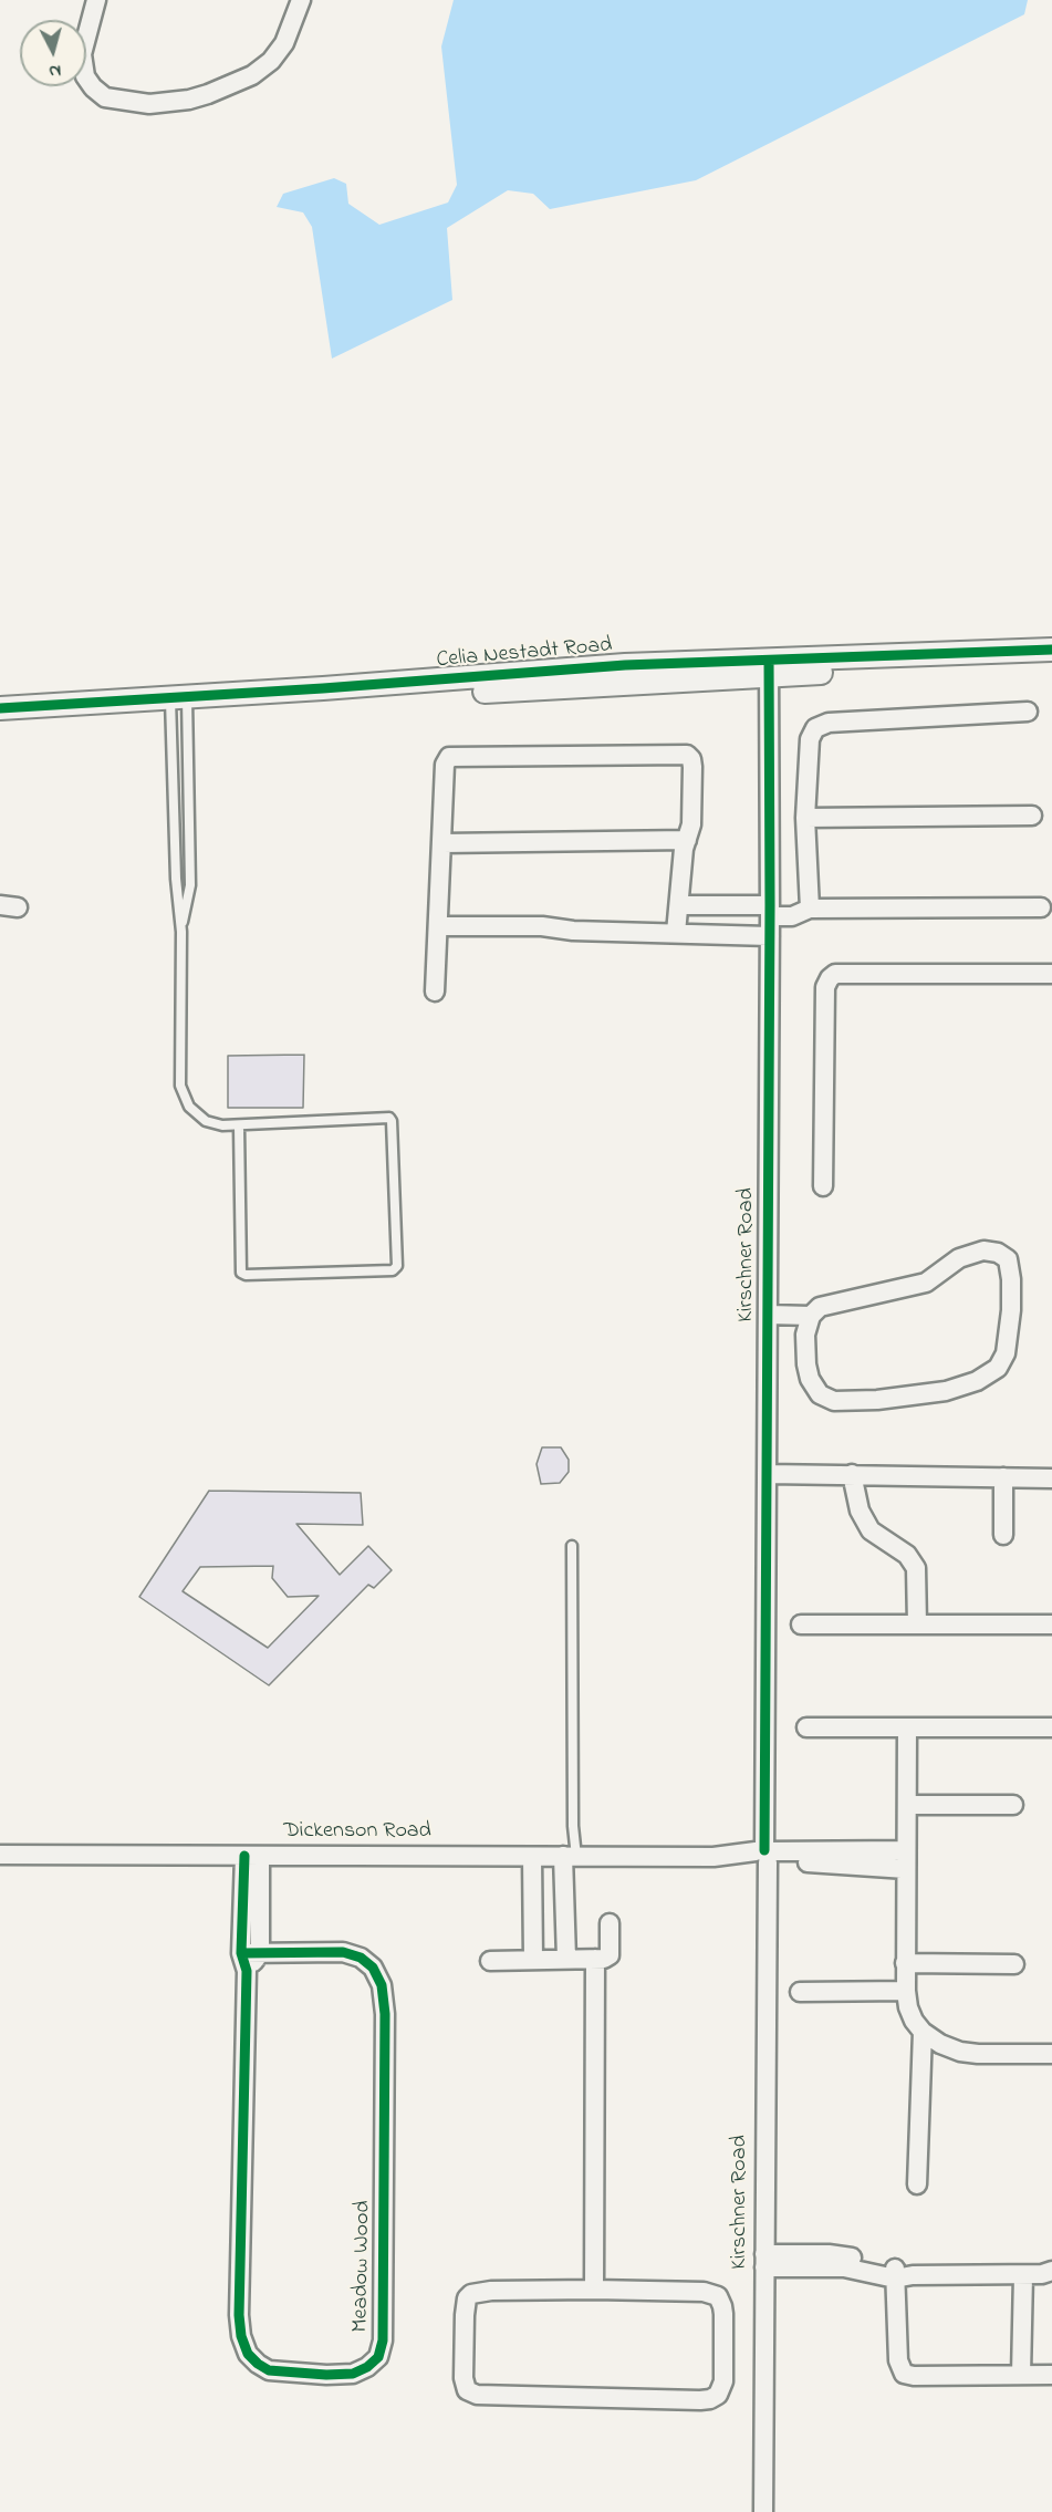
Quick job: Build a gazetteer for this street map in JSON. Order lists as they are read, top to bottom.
{
  "streets": {
    "street": [
      "Celia Nestadt Road",
      "Kirschner Road",
      "Dickenson Road",
      "Meadow Wood"
    ]
  },
  "crossings": [
    ["Celia Nestadt Road", "Kirschner Road"],
    ["Kirschner Road", "Dickenson Road"],
    ["Dickenson Road", "Meadow Wood"]
  ],
  "north": "bottom"
}
